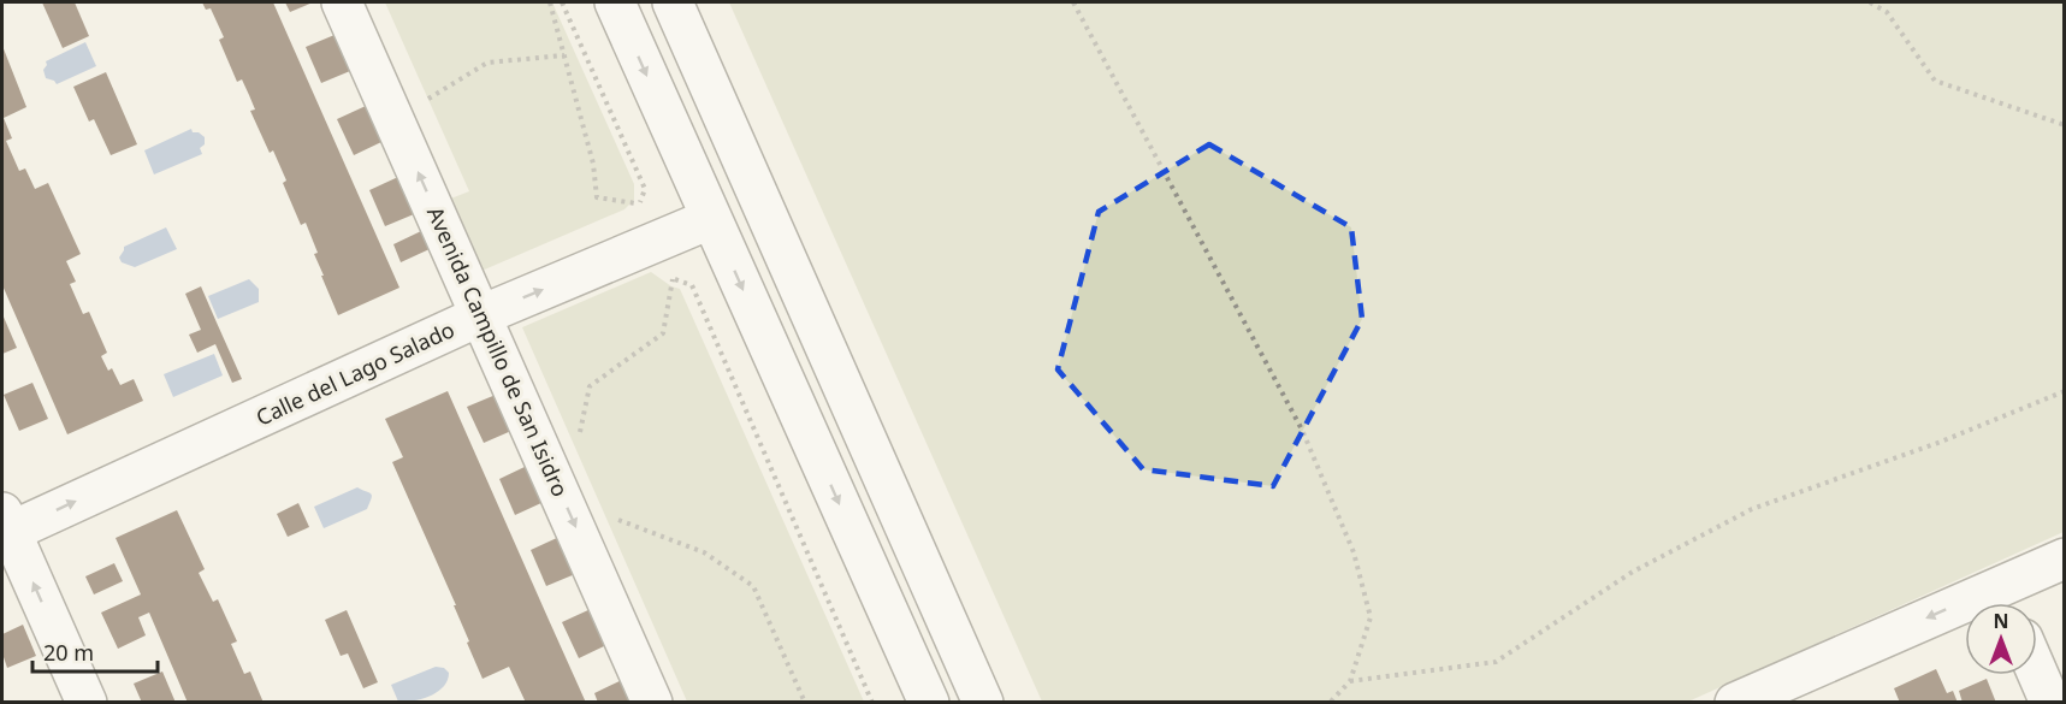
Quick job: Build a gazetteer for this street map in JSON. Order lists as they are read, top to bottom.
{
  "streets": {
    "street": ["Avenida Campillo de San Isidro", "Calle del Lago Salado"]
  },
  "crossings": [
    ["Avenida Campillo de San Isidro", "Calle del Lago Salado"]
  ],
  "one_way": ["Calle del Lago Salado"],
  "scale_bar": "20 m",
  "north": "top"
}
